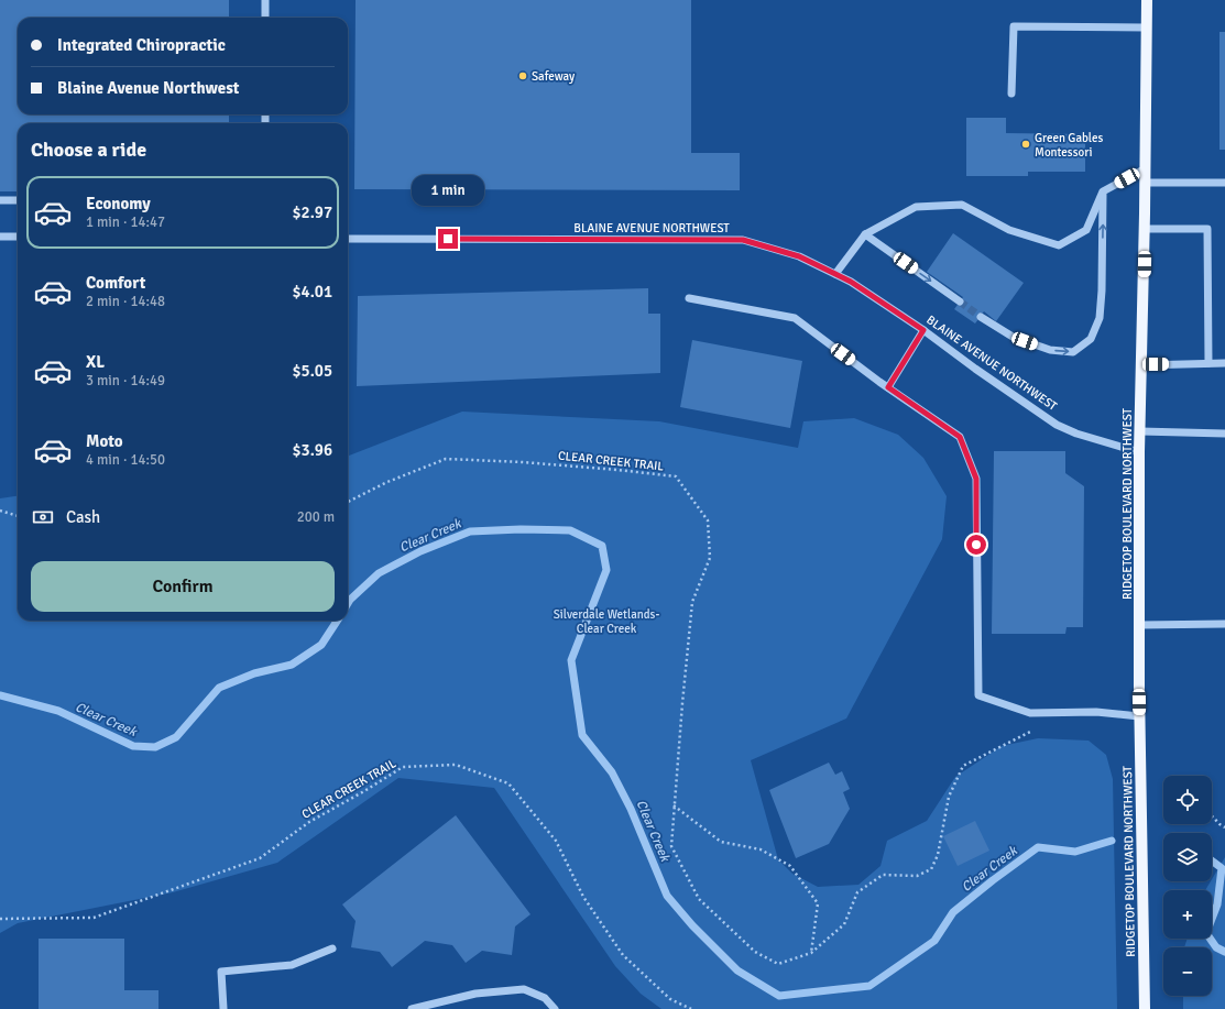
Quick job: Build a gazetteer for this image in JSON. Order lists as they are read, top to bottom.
{
  "streets": {
    "main road": ["RIDGETOP BOULEVARD NORTHWEST"],
    "street": ["BLAINE AVENUE NORTHWEST"],
    "path": ["CLEAR CREEK TRAIL"]
  },
  "crossings": [
    ["BLAINE AVENUE NORTHWEST", "RIDGETOP BOULEVARD NORTHWEST"]
  ],
  "water": ["Clear Creek"],
  "parks": ["Silverdale Wetlands- Clear Creek"],
  "places": ["Safeway", "Green Gables Montessori"],
  "page": {
    "banner": ["Integrated Chiropractic", "Blaine Avenue Northwest"],
    "heading": "Choose a ride",
    "bubble": "1 min",
    "list": [
      {
        "name": "Economy",
        "note": "1 min · 14:47",
        "value": "$2.97"
      },
      {
        "name": "Comfort",
        "note": "2 min · 14:48",
        "value": "$4.01"
      },
      {
        "name": "XL",
        "note": "3 min · 14:49",
        "value": "$5.05"
      },
      {
        "name": "Moto",
        "note": "4 min · 14:50",
        "value": "$3.96"
      }
    ],
    "pay": ["Cash", "200 m"],
    "buttons": "Confirm",
    "map_buttons": ["+", "−"]
  }
}
